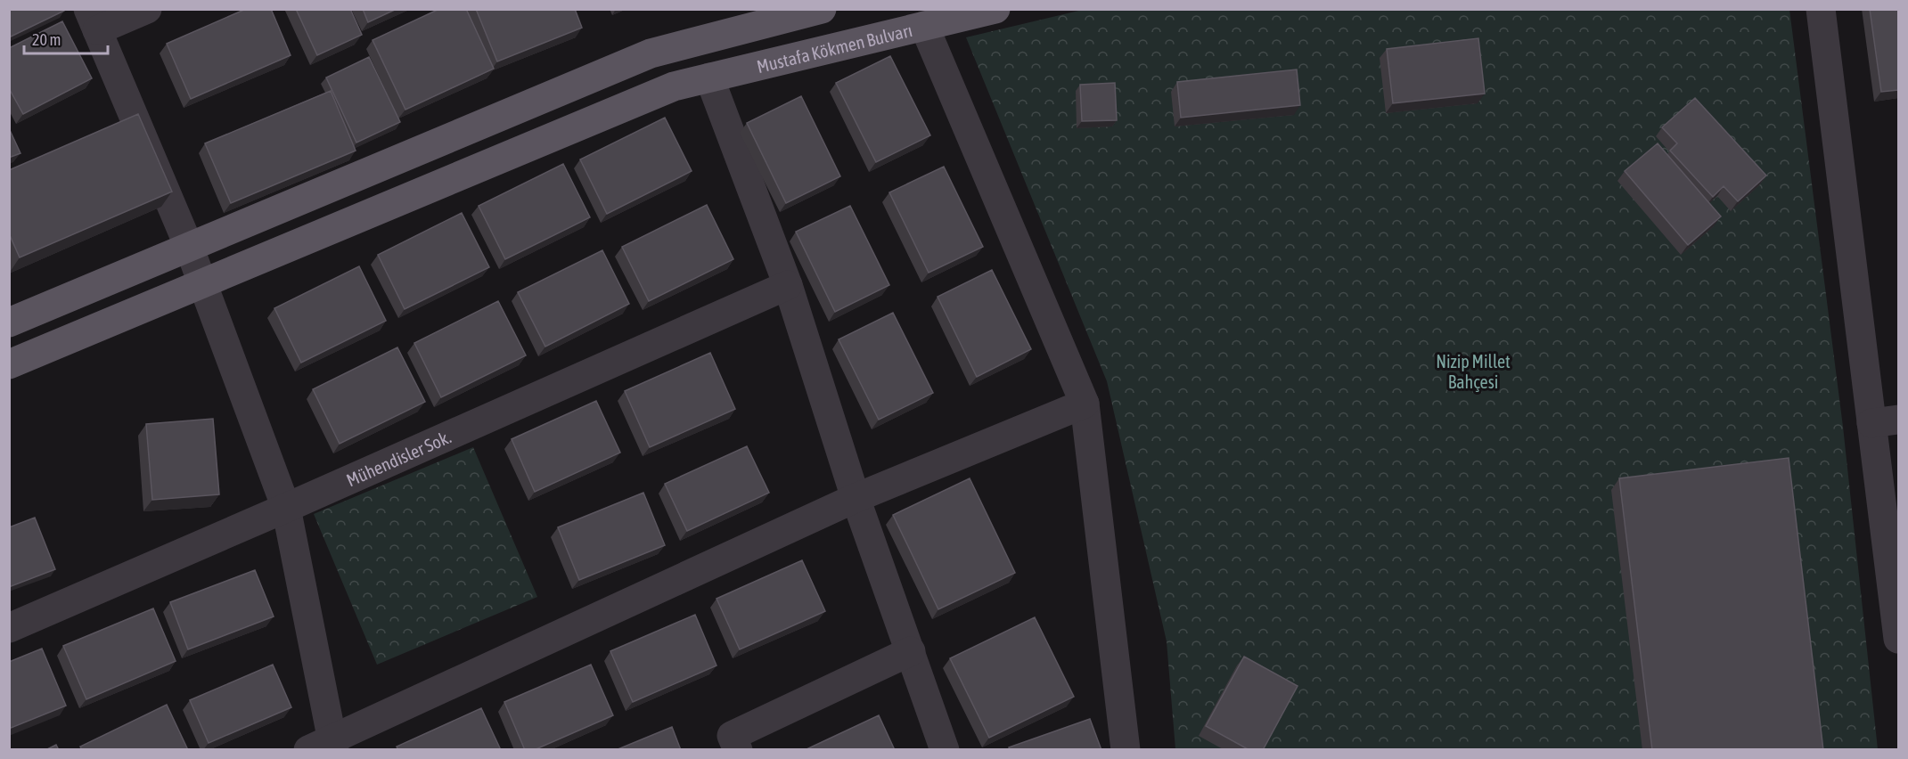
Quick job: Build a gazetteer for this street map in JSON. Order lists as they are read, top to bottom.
{
  "streets": {
    "main road": ["Mustafa Kökmen Bulvarı"],
    "street": ["Mühendisler Sok."]
  },
  "parks": ["Nizip Millet Bahçesi"],
  "scale_bar": "20 m"
}
